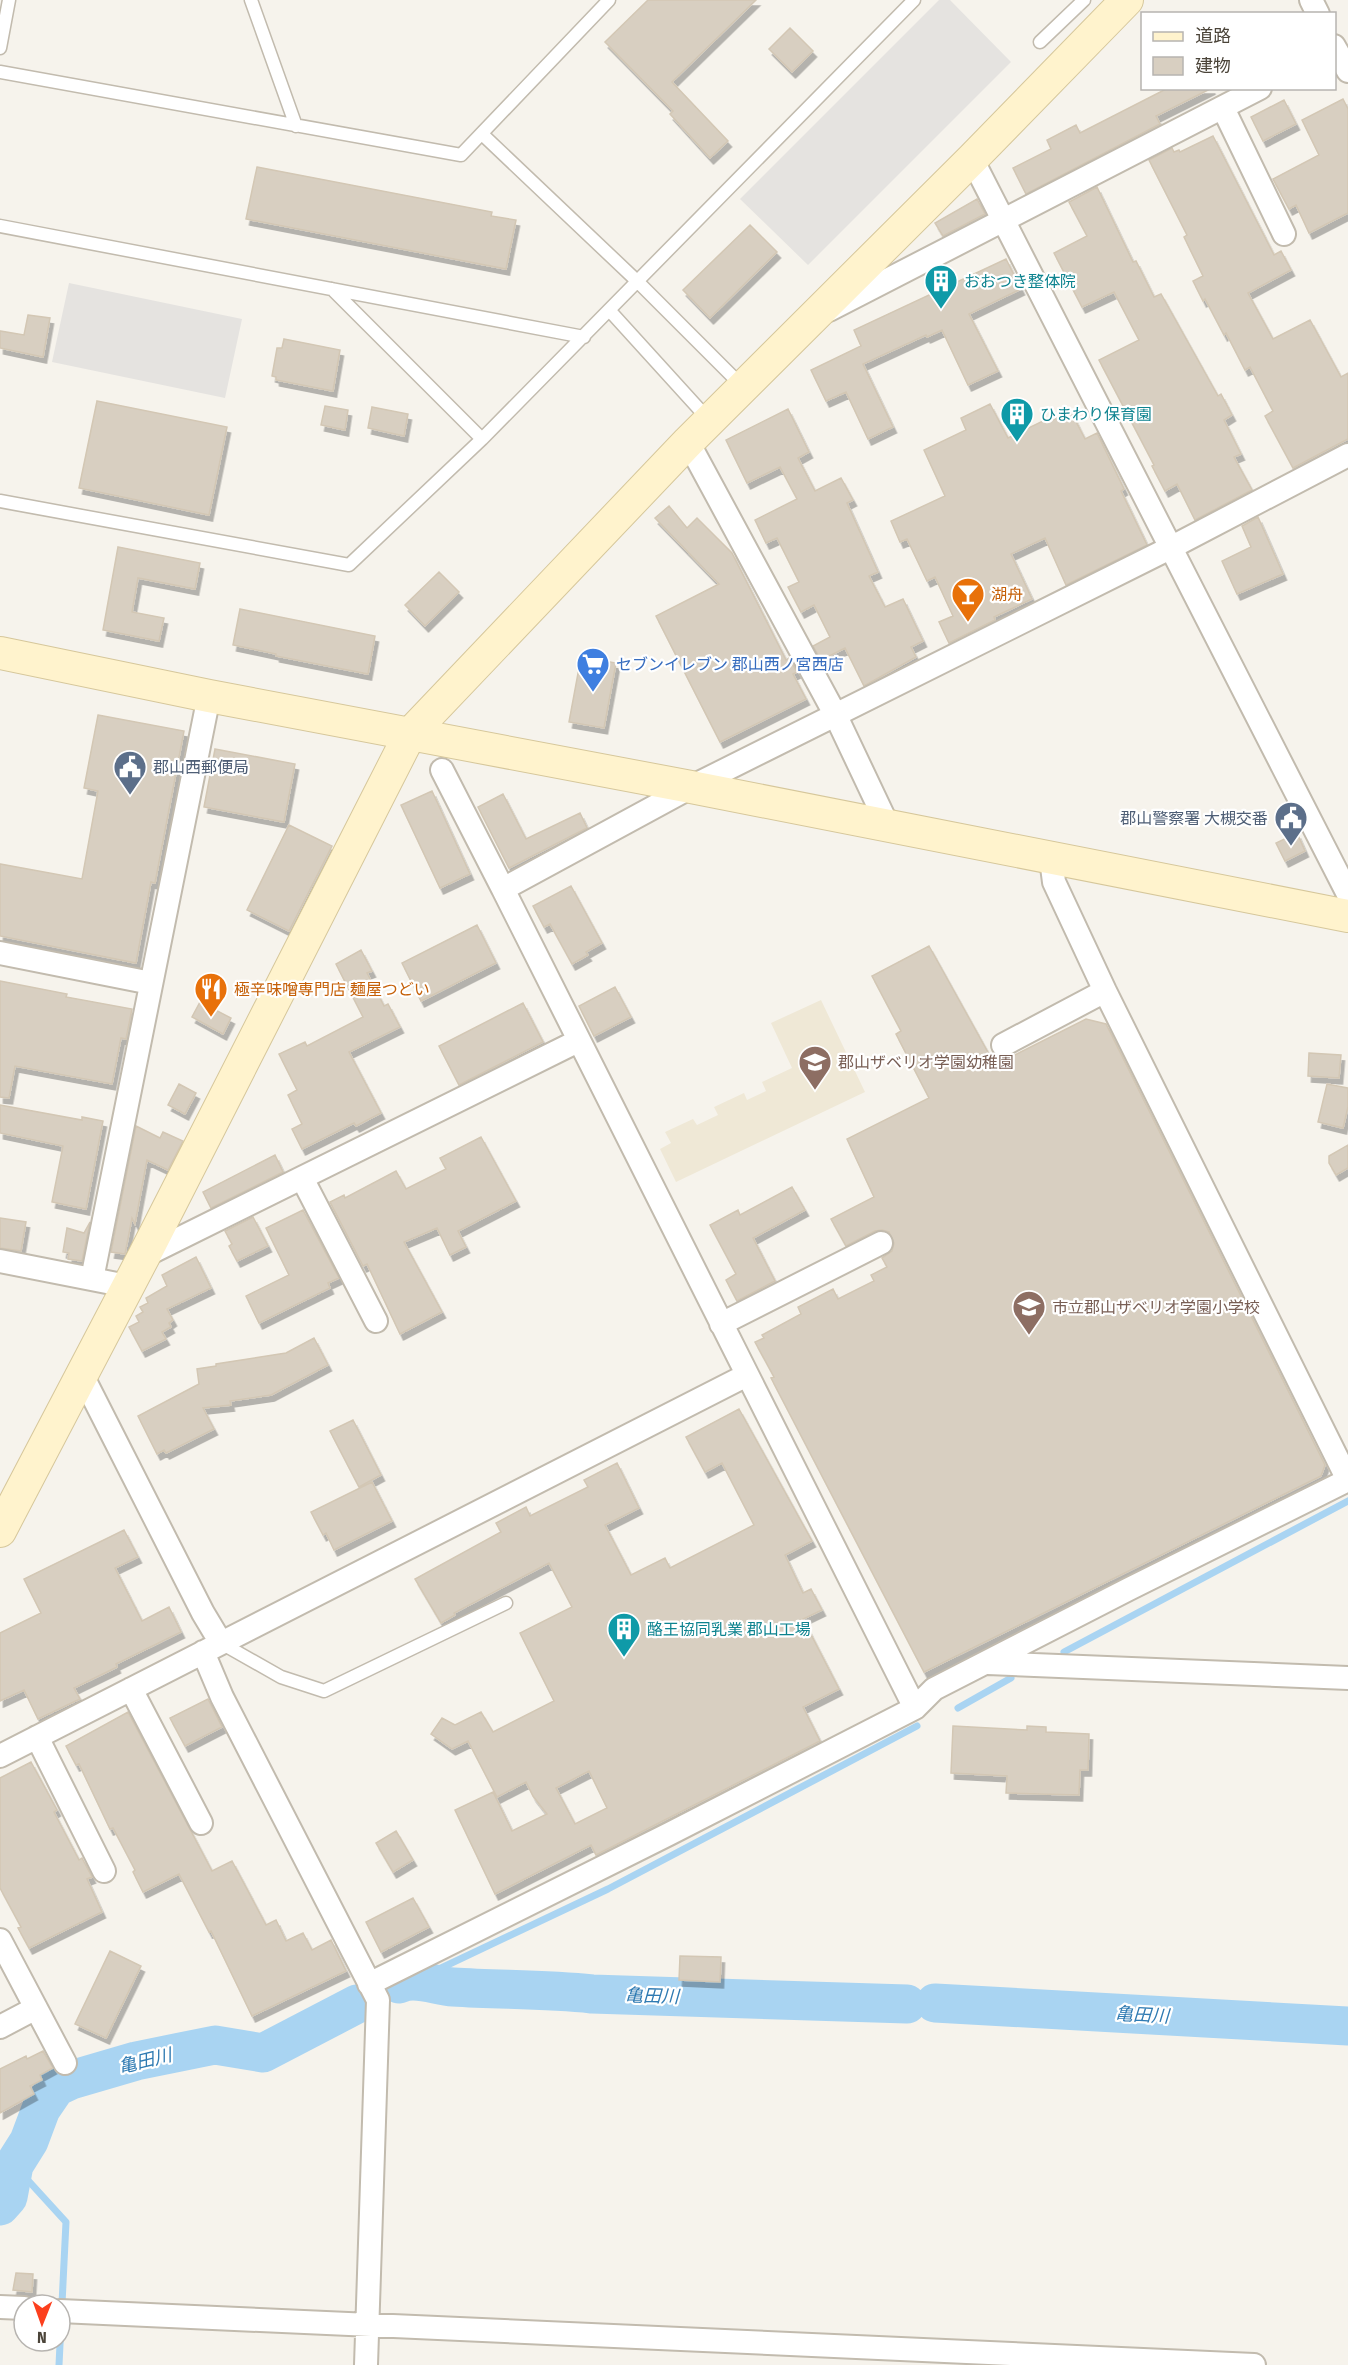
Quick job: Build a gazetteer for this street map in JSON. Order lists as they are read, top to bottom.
{
  "water": ["亀田川"],
  "places": {
    "building": ["おおつき整体院", "ひまわり保育園", "酪王協同乳業 郡山工場"],
    "bar": ["湖舟"],
    "supermarket": ["セブンイレブン 郡山西ノ宮西店"],
    "public building": ["郡山西郵便局", "郡山警察署 大槻交番"],
    "restaurant": ["極辛味噌専門店 麺屋つどい"],
    "school or university": ["郡山ザベリオ学園幼稚園", "市立郡山ザベリオ学園小学校"]
  },
  "legend": ["道路", "建物"],
  "north": "bottom"
}
